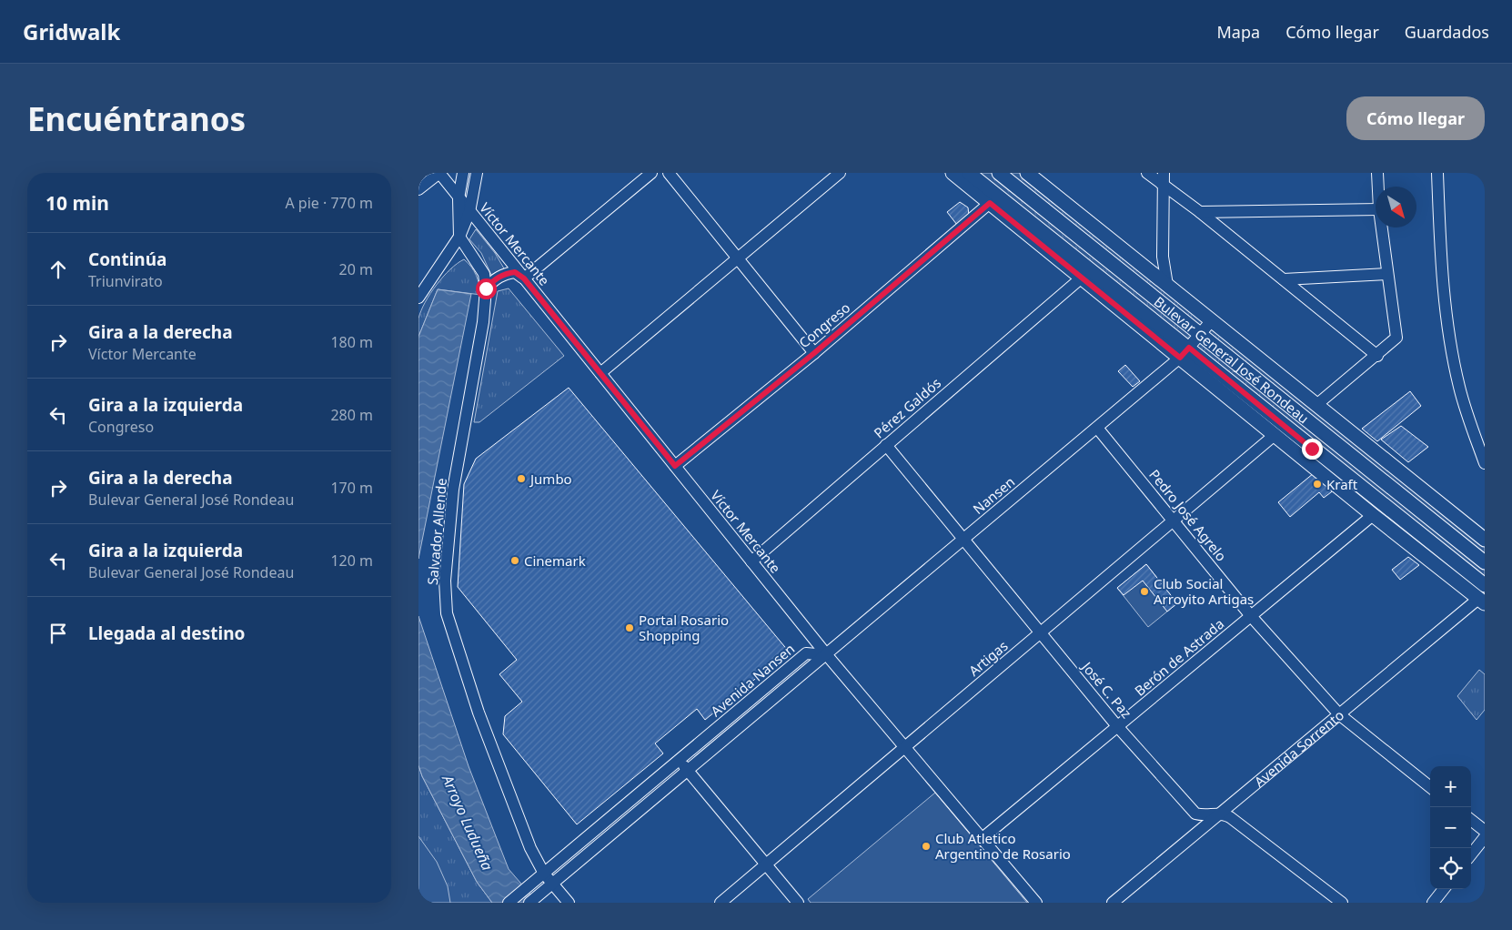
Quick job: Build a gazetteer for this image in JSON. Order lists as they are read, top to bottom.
{
  "streets": {
    "main road": ["Bulevar General José Rondeau"],
    "street": [
      "Víctor Mercante",
      "Congreso",
      "Pérez Galdós",
      "Nansen",
      "Pedro José Agrelo",
      "Salvador Allende",
      "Berón de Astrada",
      "Artigas",
      "Avenida Nansen",
      "José C. Paz",
      "Avenida Sorrento"
    ]
  },
  "crossings": [
    ["Víctor Mercante", "Congreso"],
    ["Víctor Mercante", "Pérez Galdós"],
    ["Víctor Mercante", "Nansen"],
    ["Víctor Mercante", "Berón de Astrada"],
    ["Víctor Mercante", "Artigas"],
    ["Víctor Mercante", "Avenida Nansen"],
    ["Congreso", "Bulevar General José Rondeau"],
    ["Bulevar General José Rondeau", "Pérez Galdós"],
    ["Bulevar General José Rondeau", "Nansen"],
    ["Bulevar General José Rondeau", "Berón de Astrada"],
    ["Bulevar General José Rondeau", "Artigas"],
    ["Bulevar General José Rondeau", "Avenida Sorrento"],
    ["Pérez Galdós", "José C. Paz"],
    ["Nansen", "Pedro José Agrelo"],
    ["Nansen", "Avenida Nansen"],
    ["Nansen", "José C. Paz"],
    ["Pedro José Agrelo", "Berón de Astrada"],
    ["Pedro José Agrelo", "Artigas"],
    ["Pedro José Agrelo", "Avenida Sorrento"],
    ["Salvador Allende", "Avenida Nansen"],
    ["Berón de Astrada", "José C. Paz"],
    ["Artigas", "José C. Paz"],
    ["José C. Paz", "Avenida Sorrento"]
  ],
  "water": ["Arroyo Ludueña"],
  "places": [
    "Jumbo",
    "Kraft",
    "Cinemark",
    "Club Social Arroyito Artigas",
    "Portal Rosario Shopping",
    "Club Atletico Argentino de Rosario"
  ],
  "north": "bottom right",
  "page": {
    "header": "Gridwalk",
    "nav": ["Mapa", "Cómo llegar", "Guardados"],
    "buttons": "Cómo llegar",
    "title": "Encuéntranos",
    "heading": ["10 min", "A pie · 770 m"],
    "list": [
      ["Continúa", "Triunvirato", "20 m"],
      ["Gira a la derecha", "Víctor Mercante", "180 m"],
      ["Gira a la izquierda", "Congreso", "280 m"],
      ["Gira a la derecha", "Bulevar General José Rondeau", "170 m"],
      ["Gira a la izquierda", "Bulevar General José Rondeau", "120 m"],
      "Llegada al destino"
    ],
    "map_buttons": ["+", "−"]
  }
}
